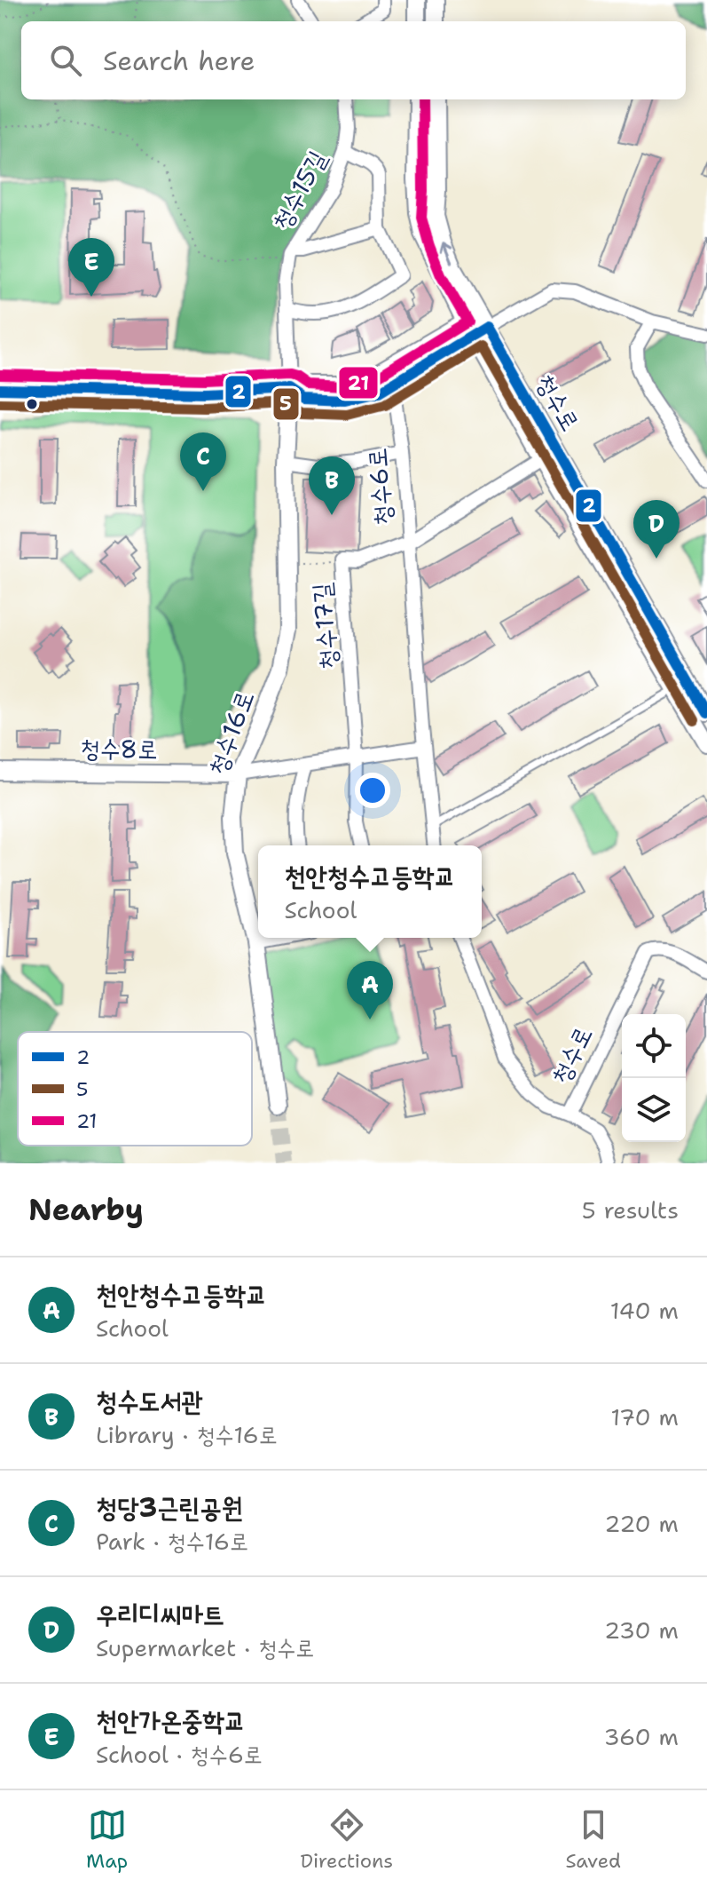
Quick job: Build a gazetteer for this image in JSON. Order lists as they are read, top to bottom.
{
  "streets": {
    "street": [
      "청수15길",
      "청수로",
      "청수6로",
      "청수17길",
      "청수16로",
      "청수8로"
    ]
  },
  "crossings": [
    ["청수15길", "청수16로"],
    ["청수로", "청수6로"],
    ["청수로", "청수17길"],
    ["청수6로", "청수17길"],
    ["청수16로", "청수8로"]
  ],
  "lines": ["transit line 21", "transit line 2", "transit line 5"],
  "legend": ["2", "5", "21"],
  "page": {
    "search": "Search here",
    "pins": [
      "E",
      "C",
      "B",
      "D",
      "A"
    ],
    "popup": ["천안청수고등학교", "School"],
    "heading": ["Nearby", "5 results"],
    "list": [
      {
        "mark": "A",
        "name": "천안청수고등학교",
        "note": "School",
        "value": "140 m"
      },
      {
        "mark": "B",
        "name": "청수도서관",
        "note": "Library · 청수16로",
        "value": "170 m"
      },
      {
        "mark": "C",
        "name": "청당3근린공원",
        "note": "Park · 청수16로",
        "value": "220 m"
      },
      {
        "mark": "D",
        "name": "우리디씨마트",
        "note": "Supermarket · 청수로",
        "value": "230 m"
      },
      {
        "mark": "E",
        "name": "천안가온중학교",
        "note": "School · 청수6로",
        "value": "360 m"
      }
    ],
    "nav": ["Map", "Directions", "Saved"]
  }
}
